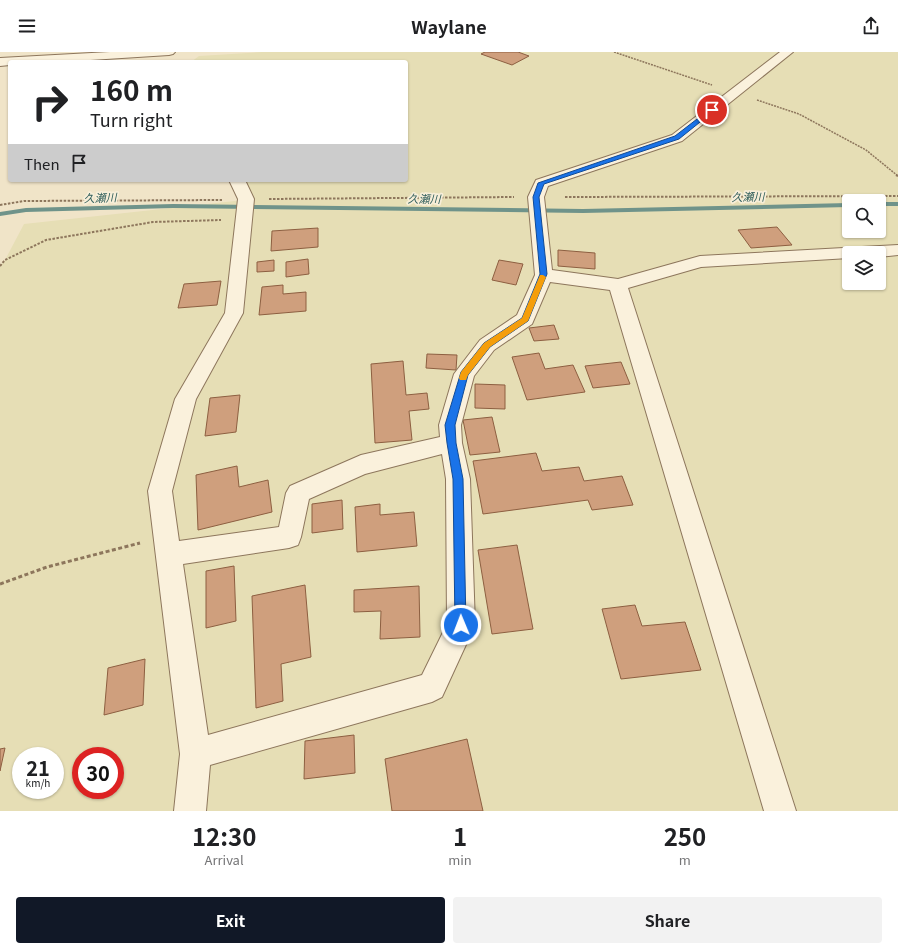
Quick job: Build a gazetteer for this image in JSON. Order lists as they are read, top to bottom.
{
  "water": ["久瀬川"],
  "page": {
    "header": "Waylane",
    "turn": ["160 m", "Turn right"],
    "then": "Then",
    "speed": "21 km/h",
    "limit": "30",
    "eta": [
      "12:30",
      "Arrival",
      "1",
      "min",
      "250",
      "m"
    ],
    "buttons": ["Exit", "Share"]
  }
}
